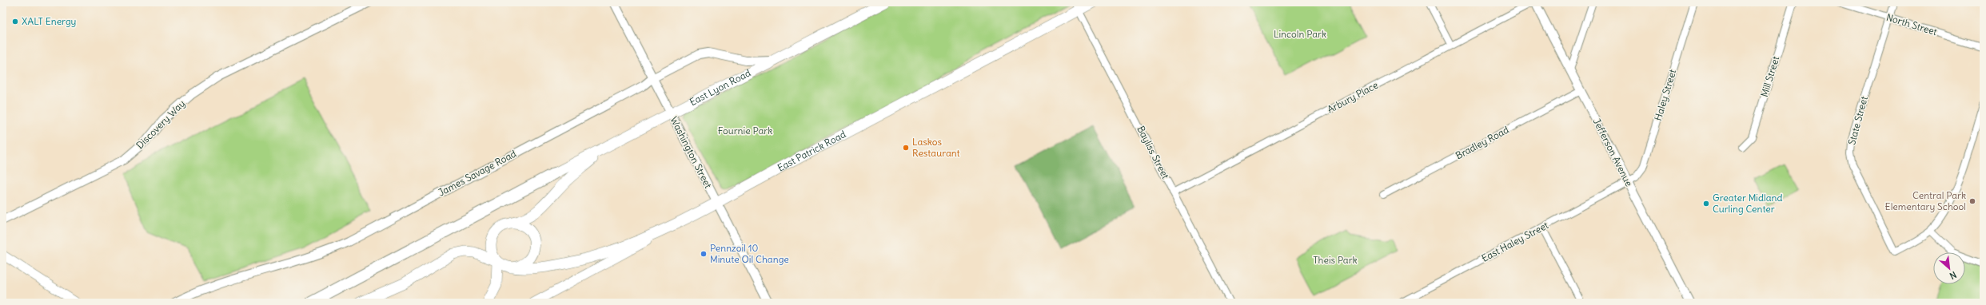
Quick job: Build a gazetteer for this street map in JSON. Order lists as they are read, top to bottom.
{
  "streets": {
    "highway": ["East Lyon Road", "East Patrick Road"],
    "street": [
      "North Street",
      "Mill Street",
      "Haley Street",
      "Arbury Place",
      "State Street",
      "Discovery Way",
      "Bradley Road",
      "Washington Street",
      "Bayliss Street",
      "Jefferson Avenue",
      "James Savage Road",
      "East Haley Street"
    ]
  },
  "crossings": [
    ["North Street", "State Street"],
    ["East Lyon Road", "Washington Street"],
    ["East Lyon Road", "James Savage Road"],
    ["Haley Street", "Jefferson Avenue"],
    ["Haley Street", "East Haley Street"],
    ["Arbury Place", "Bayliss Street"],
    ["Bradley Road", "Jefferson Avenue"],
    ["East Patrick Road", "Washington Street"],
    ["East Patrick Road", "Bayliss Street"],
    ["Washington Street", "James Savage Road"],
    ["Jefferson Avenue", "East Haley Street"]
  ],
  "parks": ["Lincoln Park", "Fournie Park", "Theis Park"],
  "places": [
    "XALT Energy",
    "Laskos Restaurant",
    "Central Park Elementary School",
    "Greater Midland Curling Center",
    "Pennzoil 10 Minute Oil Change"
  ],
  "north": "bottom right"
}
